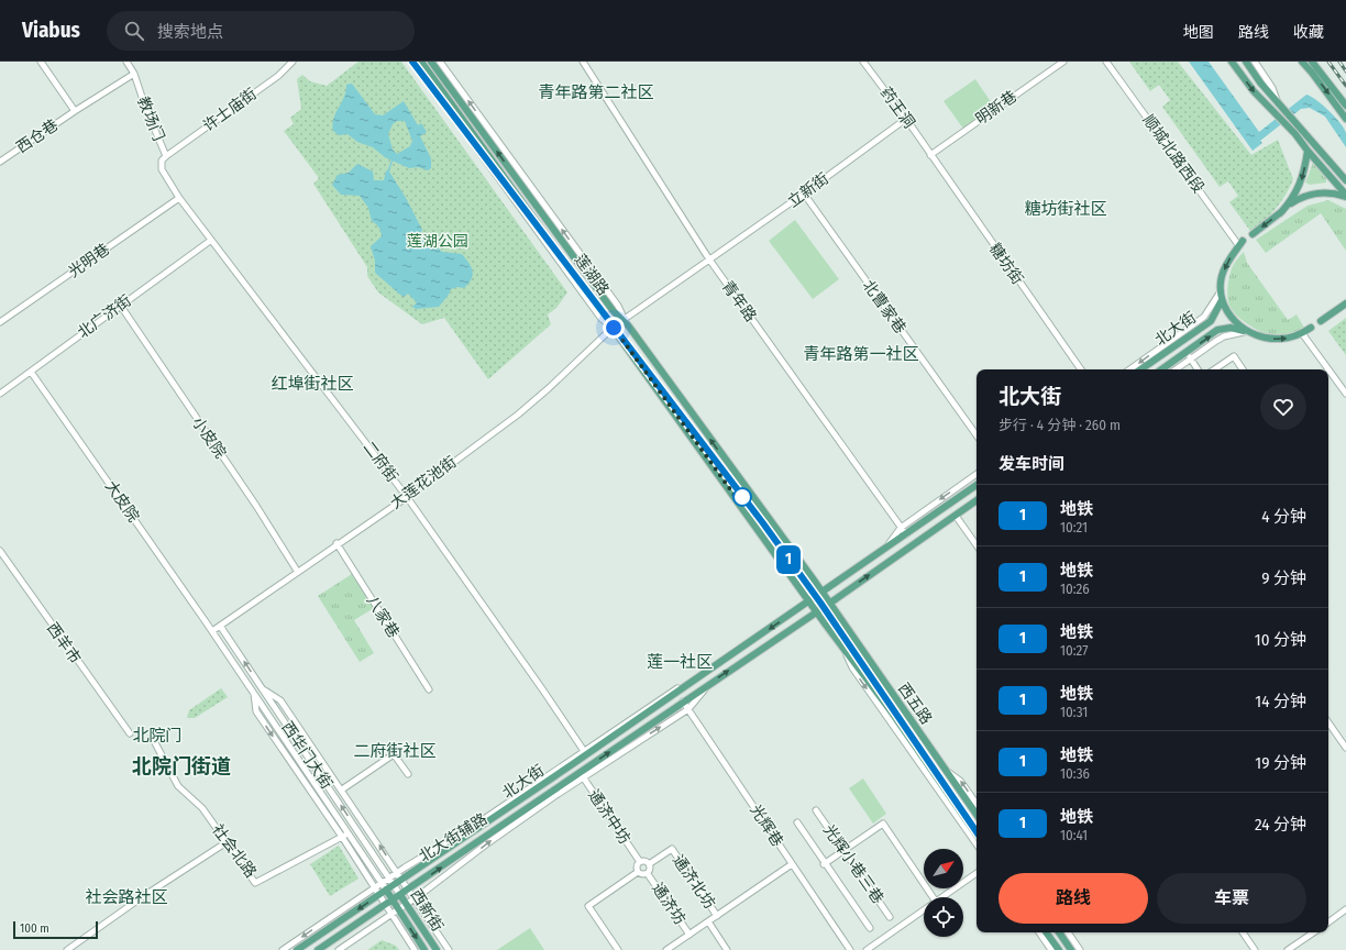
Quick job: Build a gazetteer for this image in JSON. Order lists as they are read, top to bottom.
{
  "streets": {
    "main road": [
      "莲湖路",
      "北大街",
      "西五路",
      "西新街"
    ],
    "street": [
      "药王洞",
      "明新巷",
      "许士庙街",
      "教场门",
      "西仓巷",
      "顺城北路西段",
      "立新街",
      "光明巷",
      "糖坊街",
      "青年路",
      "北曹家巷",
      "北广济街",
      "小皮院",
      "二府街",
      "大莲花池街",
      "大皮院",
      "八家巷",
      "西羊市",
      "西华门大街",
      "通济中坊",
      "光辉巷",
      "北大街辅路",
      "社会北路",
      "光辉小巷三巷",
      "通济北坊",
      "通济坊"
    ]
  },
  "crossings": [
    ["药王洞", "明新巷"],
    ["药王洞", "立新街"],
    ["药王洞", "糖坊街"],
    ["明新巷", "糖坊街"],
    ["许士庙街", "教场门"],
    ["教场门", "西仓巷"],
    ["教场门", "光明巷"],
    ["教场门", "二府街"],
    ["顺城北路西段", "北大街"],
    ["立新街", "莲湖路"],
    ["立新街", "青年路"],
    ["立新街", "北曹家巷"],
    ["立新街", "大莲花池街"],
    ["光明巷", "二府街"],
    ["莲湖路", "北大街"],
    ["莲湖路", "大莲花池街"],
    ["莲湖路", "西五路"],
    ["青年路", "北大街"],
    ["北广济街", "小皮院"],
    ["北广济街", "二府街"],
    ["北广济街", "大皮院"],
    ["北大街", "二府街"],
    ["北大街", "西五路"],
    ["北大街", "西华门大街"],
    ["北大街", "通济中坊"],
    ["北大街", "光辉巷"],
    ["北大街", "北大街辅路"],
    ["北大街", "西新街"],
    ["小皮院", "大莲花池街"],
    ["二府街", "大莲花池街"],
    ["大莲花池街", "大皮院"],
    ["大莲花池街", "八家巷"],
    ["大莲花池街", "西华门大街"],
    ["大皮院", "西华门大街"],
    ["西华门大街", "社会北路"],
    ["西华门大街", "西新街"],
    ["通济中坊", "北大街辅路"],
    ["通济中坊", "通济北坊"],
    ["通济中坊", "通济坊"],
    ["光辉巷", "北大街辅路"],
    ["北大街辅路", "西新街"],
    ["通济北坊", "通济坊"]
  ],
  "one_way": ["北大街辅路"],
  "districts": [
    "青年路第二社区",
    "糖坊街社区",
    "青年路第一社区",
    "红埠街社区",
    "莲一社区",
    "北院门",
    "二府街社区",
    "北院门街道",
    "社会路社区"
  ],
  "parks": ["莲湖公园"],
  "lines": ["metro line 1"],
  "scale_bar": "100 m",
  "north": "top right",
  "page": {
    "header": "Viabus",
    "search": "搜索地点",
    "nav": ["地图", "路线", "收藏"],
    "on_map": "1",
    "heading": [
      ["北大街", "步行 · 4 分钟 · 260 m"],
      "发车时间"
    ],
    "list": [
      {
        "mark": "1",
        "name": "地铁",
        "note": "10:21",
        "value": "4 分钟"
      },
      {
        "mark": "1",
        "name": "地铁",
        "note": "10:26",
        "value": "9 分钟"
      },
      {
        "mark": "1",
        "name": "地铁",
        "note": "10:27",
        "value": "10 分钟"
      },
      {
        "mark": "1",
        "name": "地铁",
        "note": "10:31",
        "value": "14 分钟"
      },
      {
        "mark": "1",
        "name": "地铁",
        "note": "10:36",
        "value": "19 分钟"
      },
      {
        "mark": "1",
        "name": "地铁",
        "note": "10:41",
        "value": "24 分钟"
      }
    ],
    "buttons": ["路线", "车票"],
    "scale": "100 m"
  }
}
